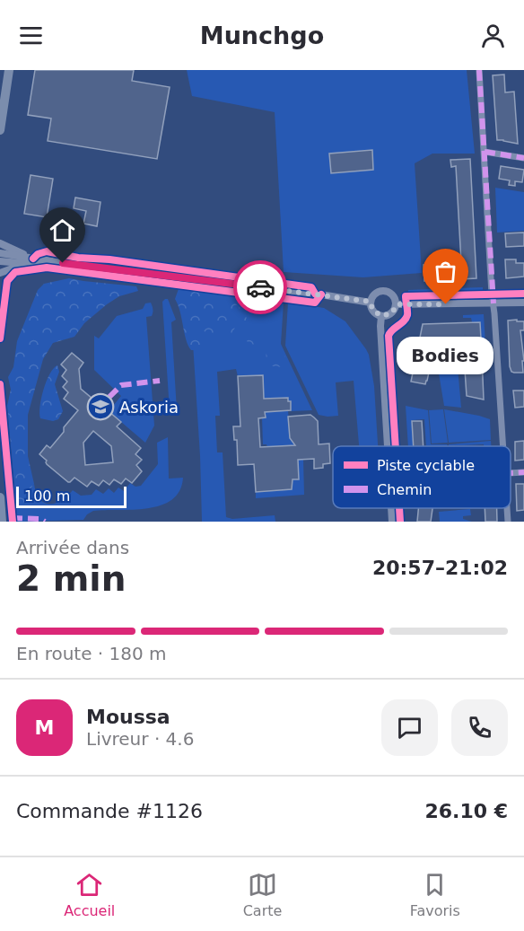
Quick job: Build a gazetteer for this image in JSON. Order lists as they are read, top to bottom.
{
  "places": {
    "other": ["Bodies"],
    "school or university": ["Askoria"]
  },
  "legend": ["Piste cyclable", "Chemin"],
  "scale_bar": "100 m",
  "page": {
    "header": "Munchgo",
    "bubble": "Bodies",
    "scale": "100 m",
    "heading": ["2 min", "Arrivée dans", "20:57–21:02"],
    "panel": [
      "Moussa",
      "Livreur · 4.6",
      "Commande #1126",
      "26.10 €"
    ],
    "bar": "En route · 180 m",
    "round": "M",
    "tabs": ["Accueil", "Carte", "Favoris"]
  }
}
